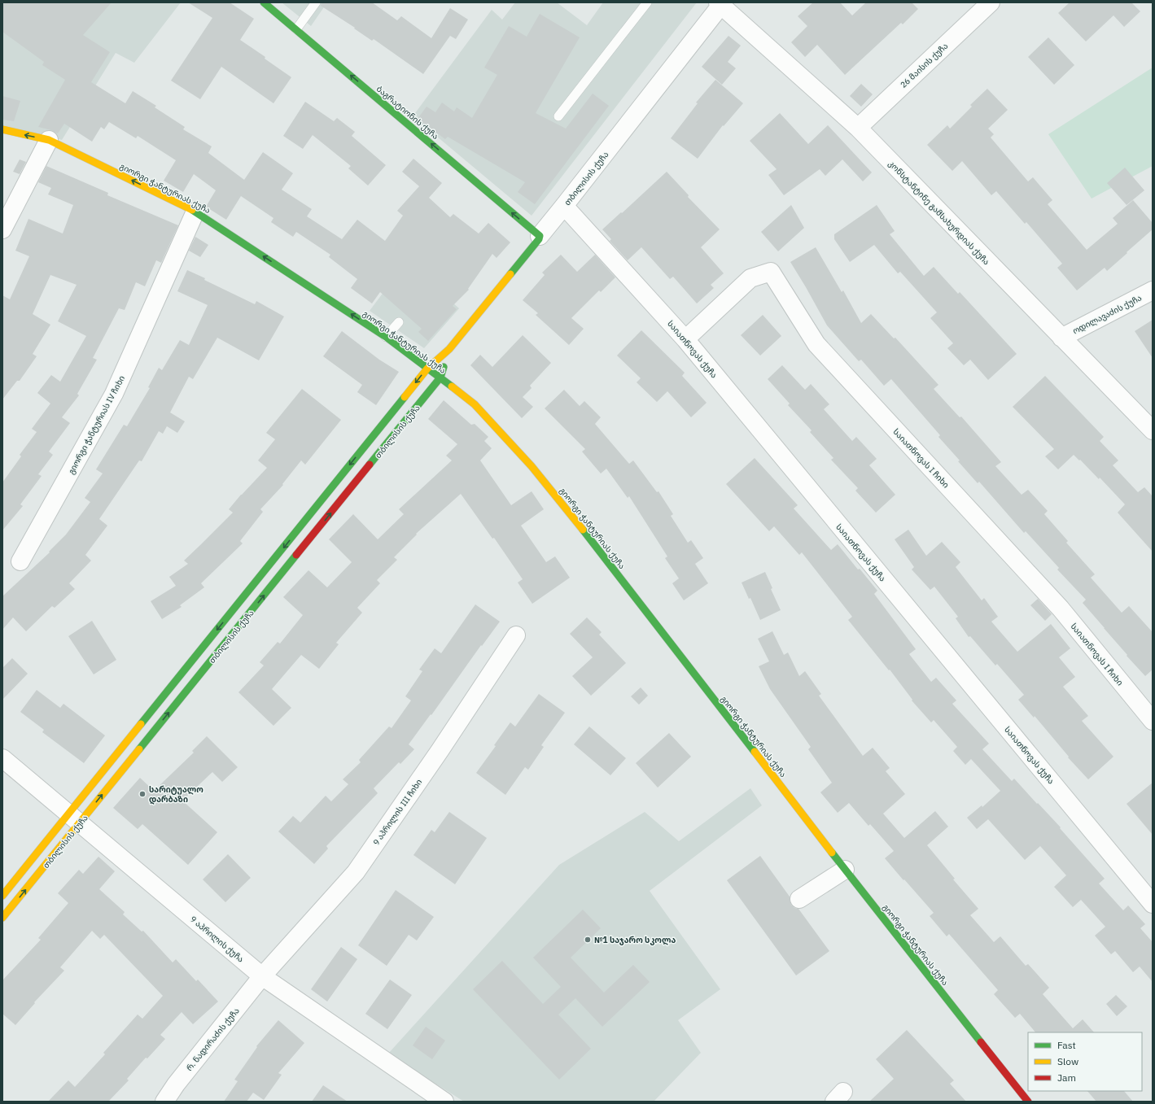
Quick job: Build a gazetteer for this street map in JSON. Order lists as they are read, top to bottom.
{
  "streets": {
    "street": [
      "26 მაისის ქუჩა",
      "ბაგრატიონის ქუჩა",
      "თბილისის ქუჩა",
      "გიორგი ჭანტურიას ქუჩა",
      "კონსტანტინე გამსახურდიას ქუჩა",
      "ოდილავაძის ქუჩა",
      "საიათნოვას ქუჩა",
      "გიორგი ჭანტურიას IV ჩიხი",
      "საიათნოვას I ჩიხი",
      "9 აპრილის III ჩიხი",
      "9 აპრილის ქუჩა",
      "რ. ნადირაძის ქუჩა"
    ]
  },
  "crossings": [
    ["26 მაისის ქუჩა", "კონსტანტინე გამსახურდიას ქუჩა"],
    ["ბაგრატიონის ქუჩა", "თბილისის ქუჩა"],
    ["თბილისის ქუჩა", "გიორგი ჭანტურიას ქუჩა"],
    ["თბილისის ქუჩა", "კონსტანტინე გამსახურდიას ქუჩა"],
    ["თბილისის ქუჩა", "საიათნოვას ქუჩა"],
    ["თბილისის ქუჩა", "9 აპრილის ქუჩა"],
    ["გიორგი ჭანტურიას ქუჩა", "გიორგი ჭანტურიას IV ჩიხი"],
    ["კონსტანტინე გამსახურდიას ქუჩა", "ოდილავაძის ქუჩა"],
    ["საიათნოვას ქუჩა", "საიათნოვას I ჩიხი"],
    ["9 აპრილის III ჩიხი", "9 აპრილის ქუჩა"],
    ["9 აპრილის III ჩიხი", "რ. ნადირაძის ქუჩა"],
    ["9 აპრილის ქუჩა", "რ. ნადირაძის ქუჩა"]
  ],
  "one_way": ["ბაგრატიონის ქუჩა"],
  "places": ["სარიტუალო დარბაზი", "№1 საჯარო სკოლა"],
  "legend": ["Fast", "Slow", "Jam"]
}
